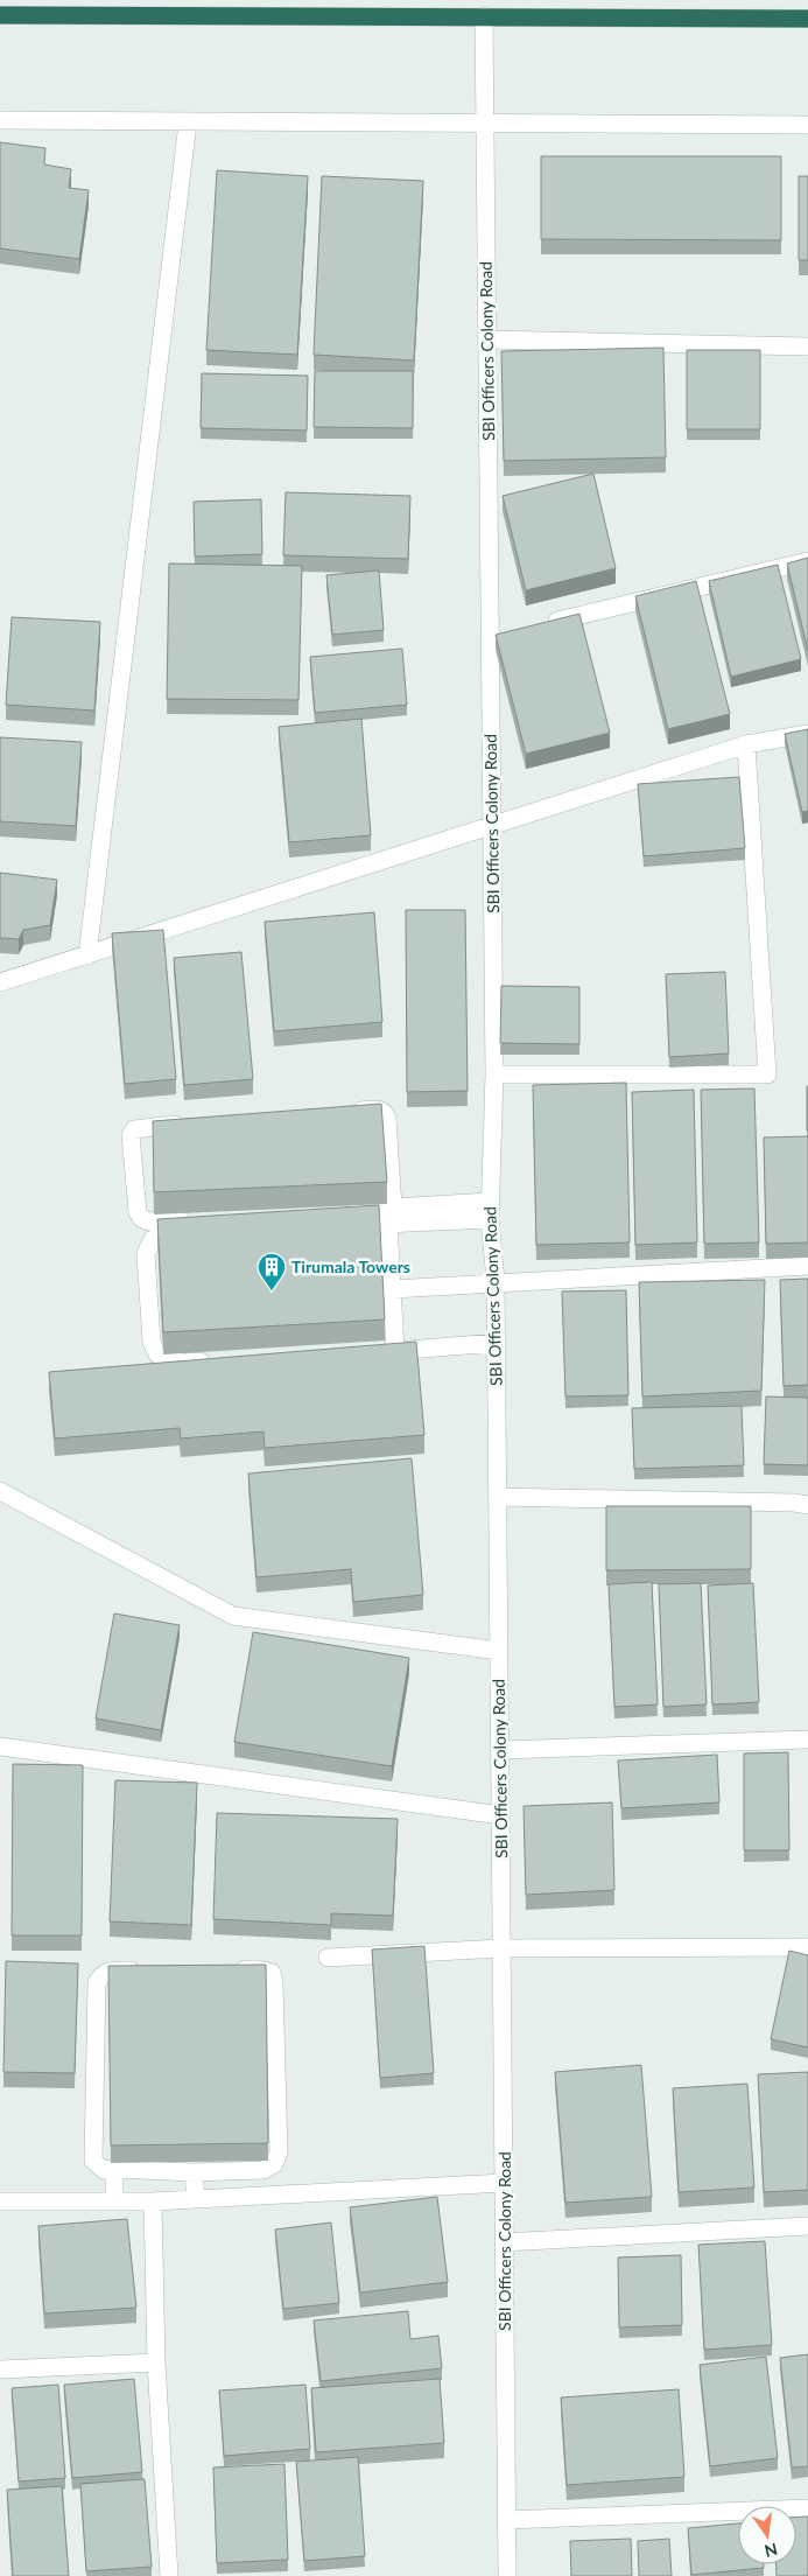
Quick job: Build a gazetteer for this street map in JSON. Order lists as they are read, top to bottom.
{
  "streets": {
    "street": ["SBI Officers Colony Road"]
  },
  "places": {
    "building": ["Tirumala Towers"]
  },
  "north": "bottom"
}
